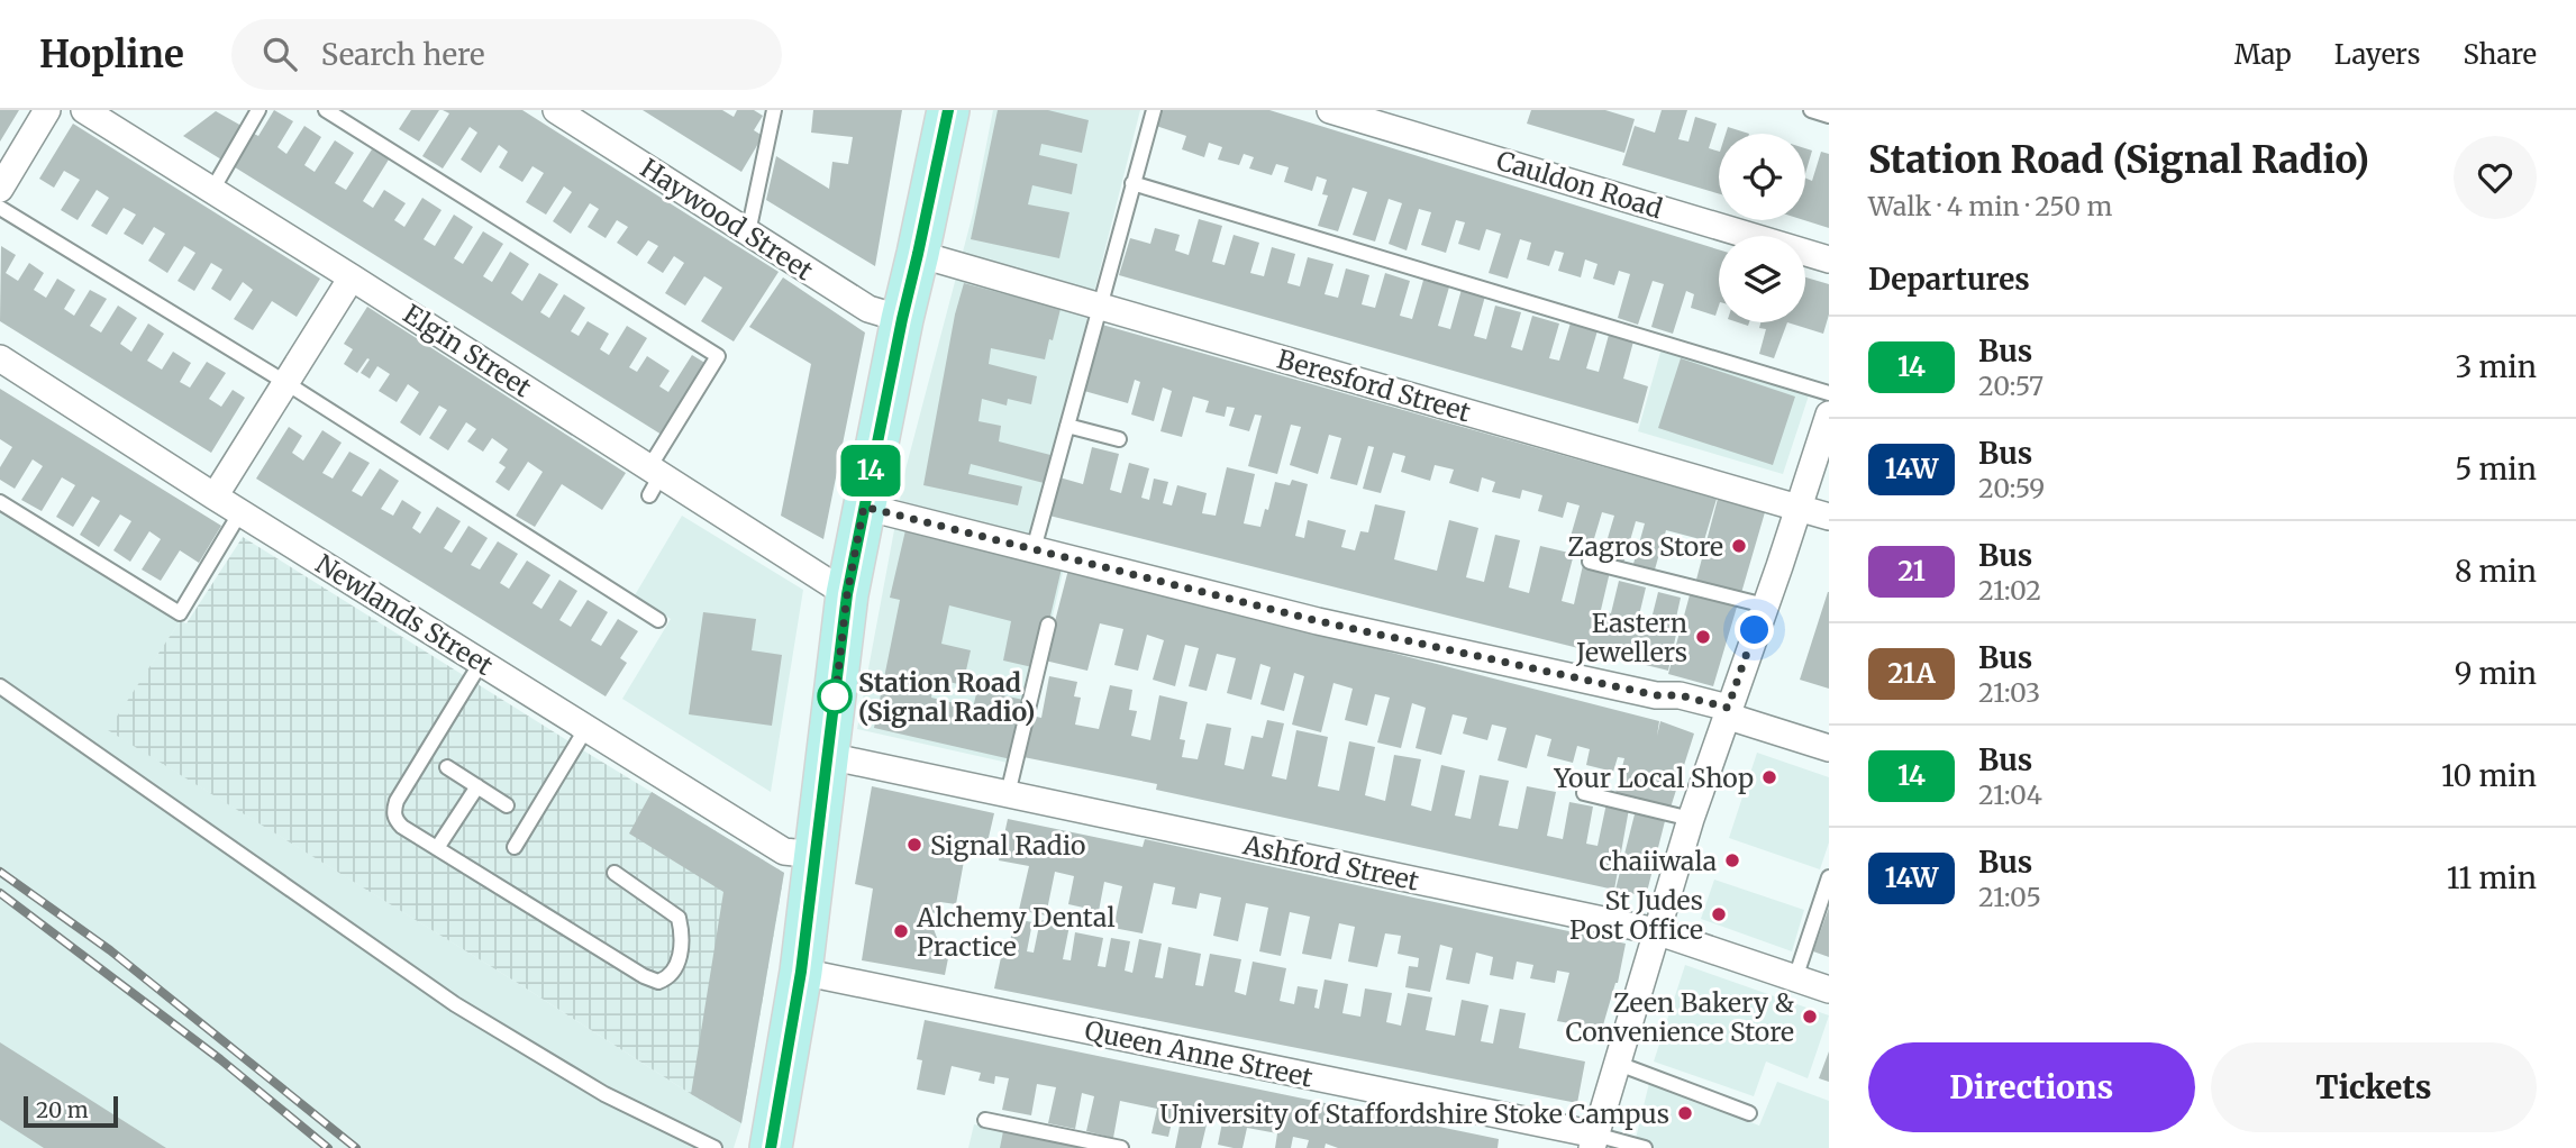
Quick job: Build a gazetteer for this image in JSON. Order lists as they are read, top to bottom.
{
  "streets": {
    "street": [
      "Cauldon Road",
      "Haywood Street",
      "Elgin Street",
      "Beresford Street",
      "Newlands Street",
      "Ashford Street",
      "Queen Anne Street"
    ]
  },
  "places": [
    "Zagros Store",
    "Eastern Jewellers",
    "Station Road (Signal Radio)",
    "Your Local Shop",
    "Signal Radio",
    "chaiiwala",
    "St Judes Post Office",
    "Alchemy Dental Practice",
    "Zeen Bakery & Convenience Store",
    "University of Staffordshire Stoke Campus"
  ],
  "lines": ["bus line 14"],
  "scale_bar": "20 m",
  "page": {
    "header": "Hopline",
    "search": "Search here",
    "nav": ["Map", "Layers", "Share"],
    "on_map": "14",
    "heading": [
      ["Station Road (Signal Radio)", "Walk · 4 min · 250 m"],
      "Departures"
    ],
    "list": [
      {
        "mark": "14",
        "name": "Bus",
        "note": "20:57",
        "value": "3 min"
      },
      {
        "mark": "14W",
        "name": "Bus",
        "note": "20:59",
        "value": "5 min"
      },
      {
        "mark": "21",
        "name": "Bus",
        "note": "21:02",
        "value": "8 min"
      },
      {
        "mark": "21A",
        "name": "Bus",
        "note": "21:03",
        "value": "9 min"
      },
      {
        "mark": "14",
        "name": "Bus",
        "note": "21:04",
        "value": "10 min"
      },
      {
        "mark": "14W",
        "name": "Bus",
        "note": "21:05",
        "value": "11 min"
      }
    ],
    "buttons": ["Directions", "Tickets"],
    "scale": "20 m"
  }
}
